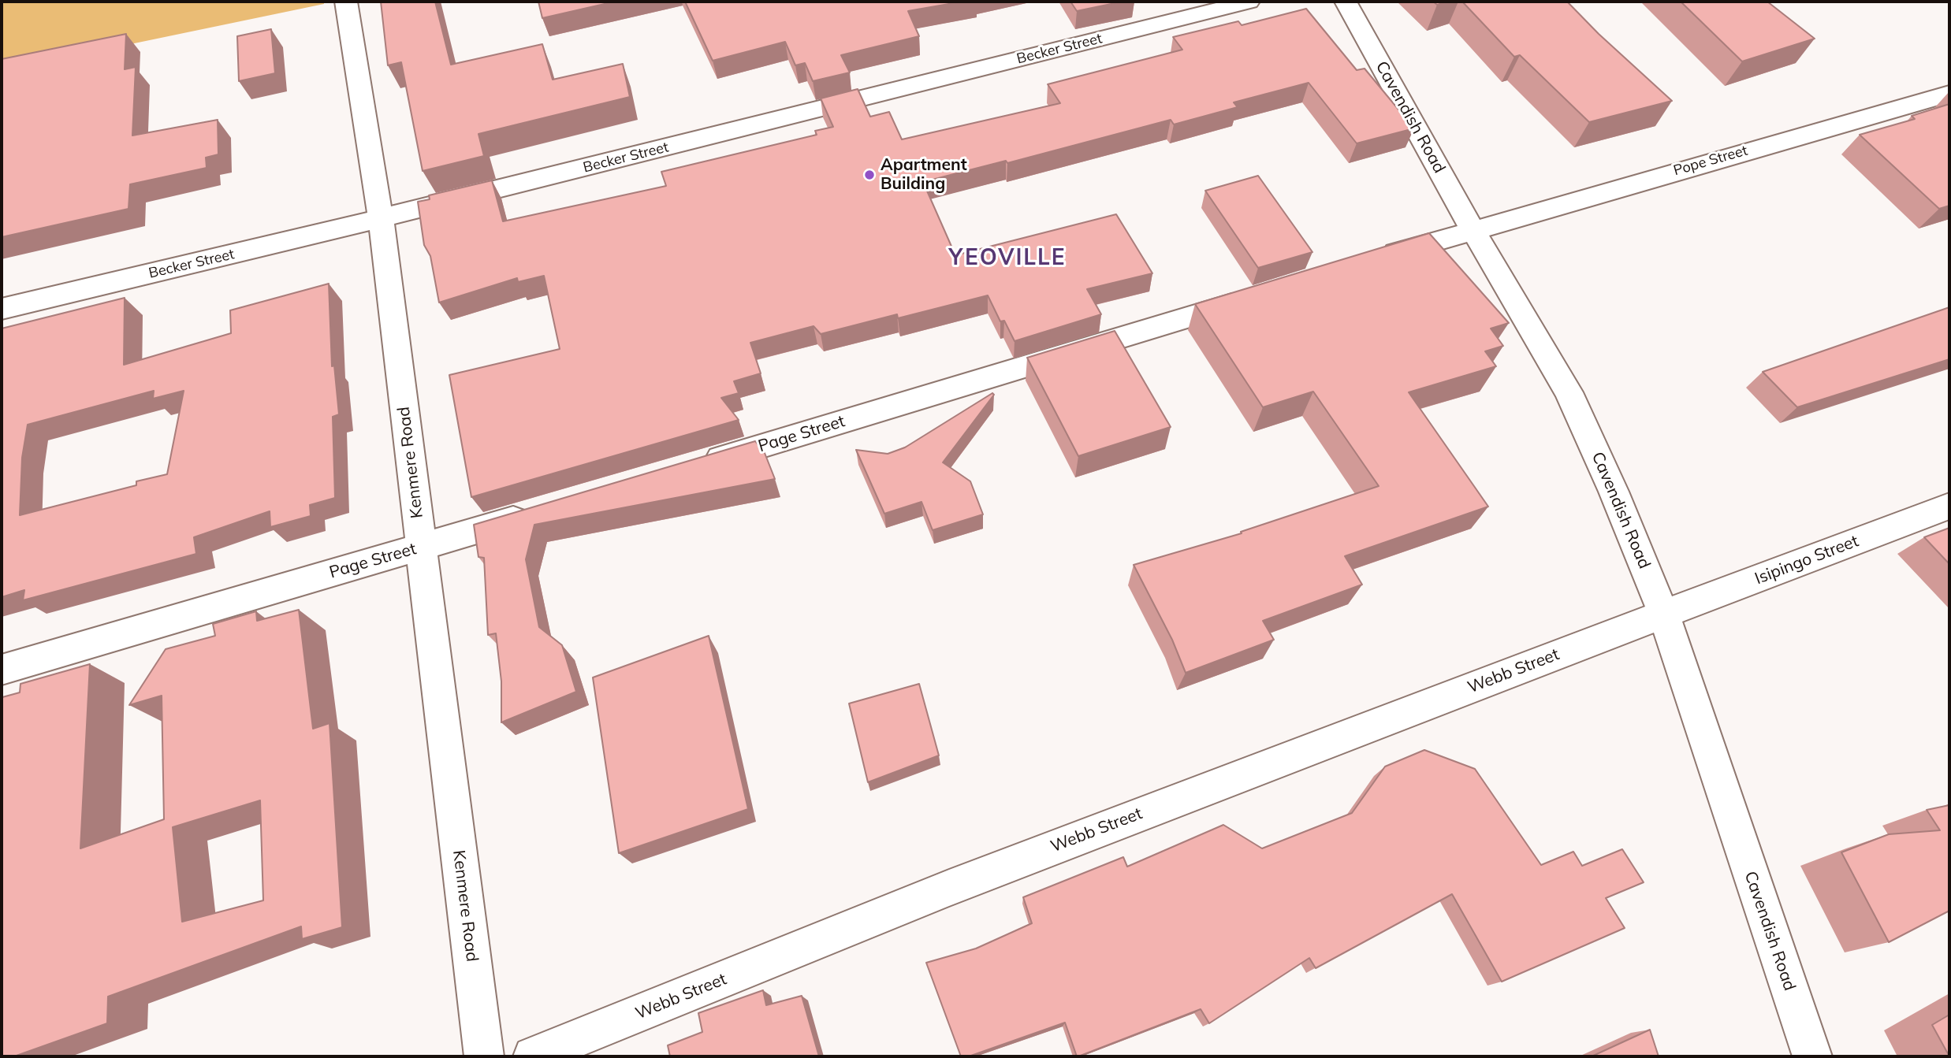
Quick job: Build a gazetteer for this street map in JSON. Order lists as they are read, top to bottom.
{
  "streets": {
    "street": [
      "Becker Street",
      "Cavendish Road",
      "Pope Street",
      "Page Street",
      "Kenmere Road",
      "Isipingo Street",
      "Webb Street"
    ]
  },
  "crossings": [
    ["Becker Street", "Kenmere Road"],
    ["Cavendish Road", "Pope Street"],
    ["Cavendish Road", "Isipingo Street"],
    ["Cavendish Road", "Webb Street"],
    ["Page Street", "Kenmere Road"],
    ["Isipingo Street", "Webb Street"]
  ],
  "districts": ["YEOVILLE"],
  "places": ["Apartment Building"]
}
